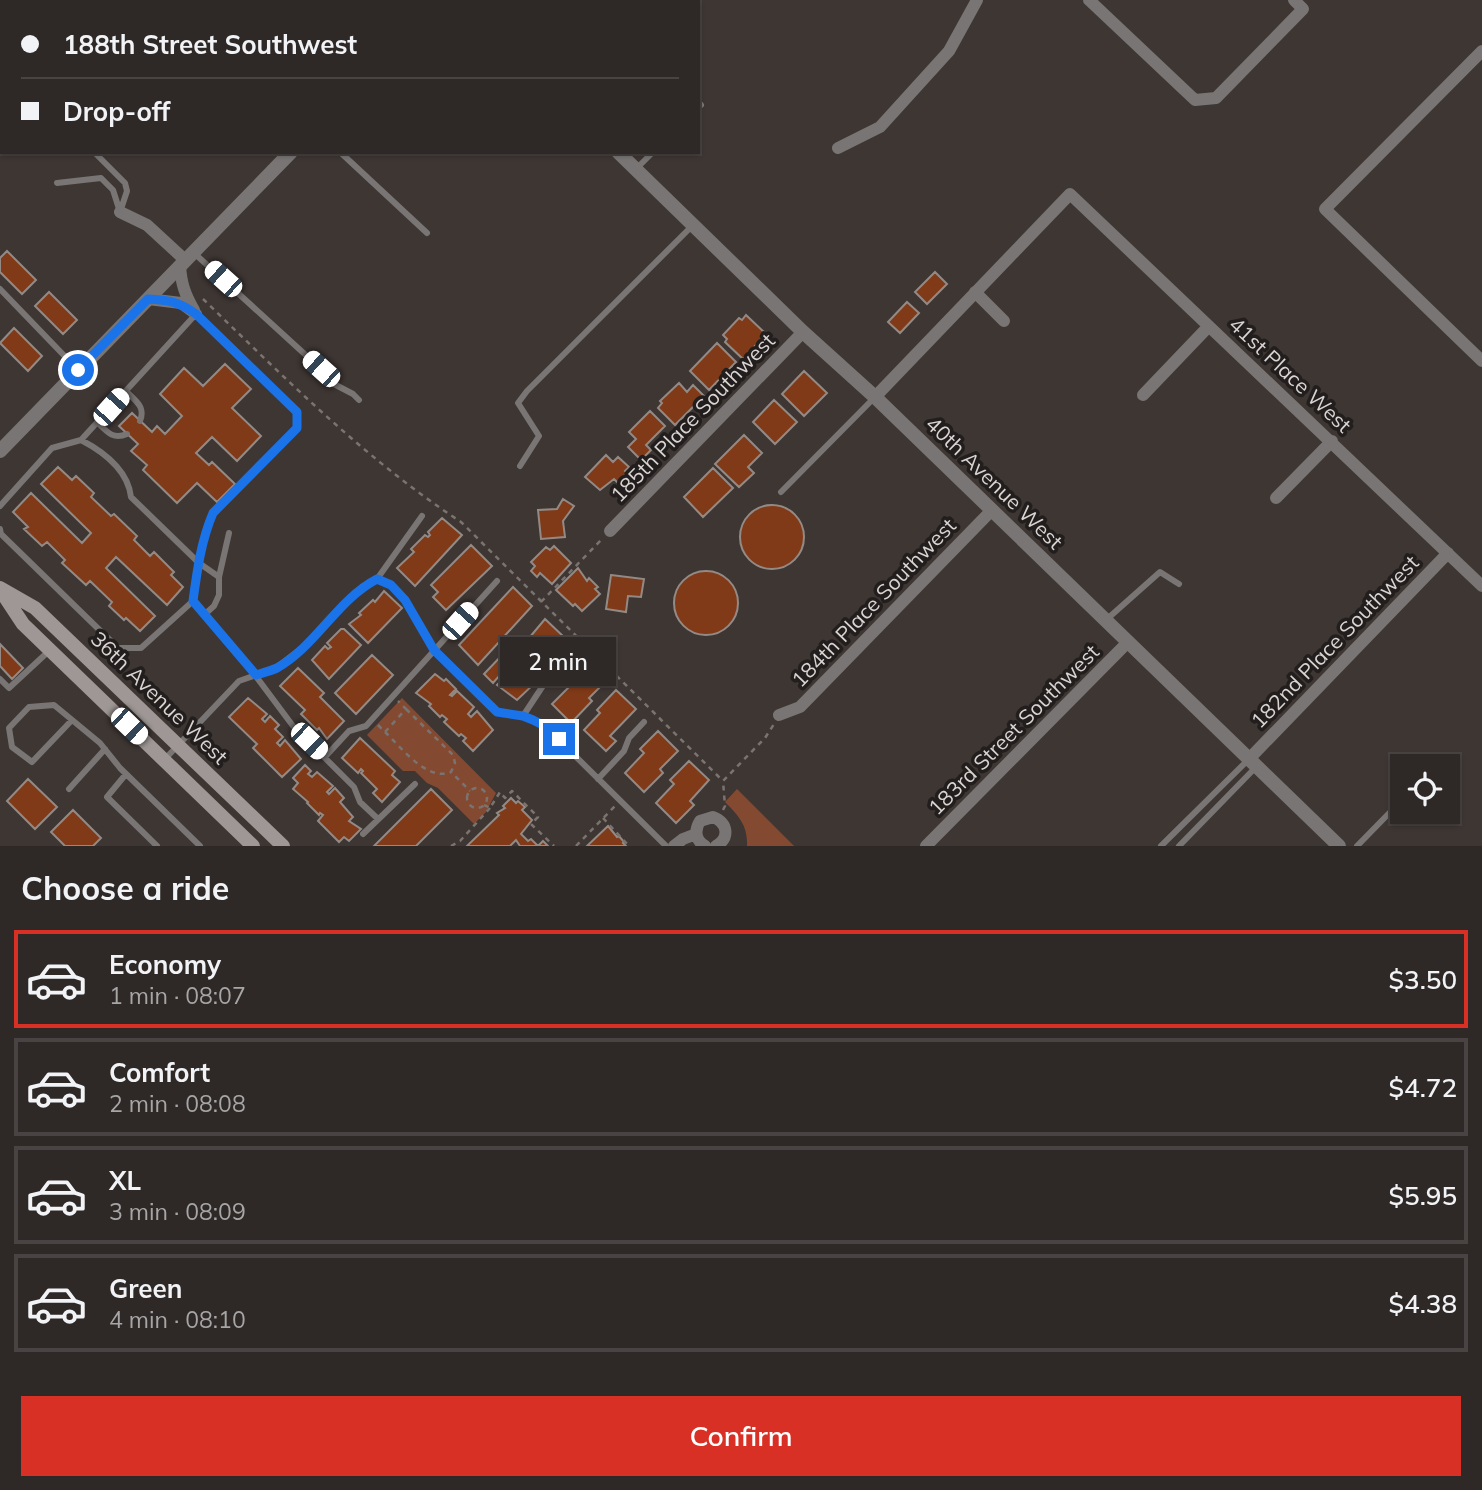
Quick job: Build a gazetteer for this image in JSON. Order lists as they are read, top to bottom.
{
  "streets": {
    "main road": ["36th Avenue West"],
    "street": [
      "41st Place West",
      "185th Place Southwest",
      "40th Avenue West",
      "184th Place Southwest",
      "182nd Place Southwest",
      "183rd Street Southwest"
    ]
  },
  "crossings": [
    ["41st Place West", "182nd Place Southwest"],
    ["185th Place Southwest", "40th Avenue West"],
    ["40th Avenue West", "184th Place Southwest"],
    ["40th Avenue West", "182nd Place Southwest"],
    ["40th Avenue West", "183rd Street Southwest"]
  ],
  "page": {
    "banner": ["188th Street Southwest", "Drop-off"],
    "bubble": "2 min",
    "heading": "Choose a ride",
    "list": [
      {
        "name": "Economy",
        "note": "1 min · 08:07",
        "value": "$3.50"
      },
      {
        "name": "Comfort",
        "note": "2 min · 08:08",
        "value": "$4.72"
      },
      {
        "name": "XL",
        "note": "3 min · 08:09",
        "value": "$5.95"
      },
      {
        "name": "Green",
        "note": "4 min · 08:10",
        "value": "$4.38"
      }
    ],
    "buttons": "Confirm"
  }
}
